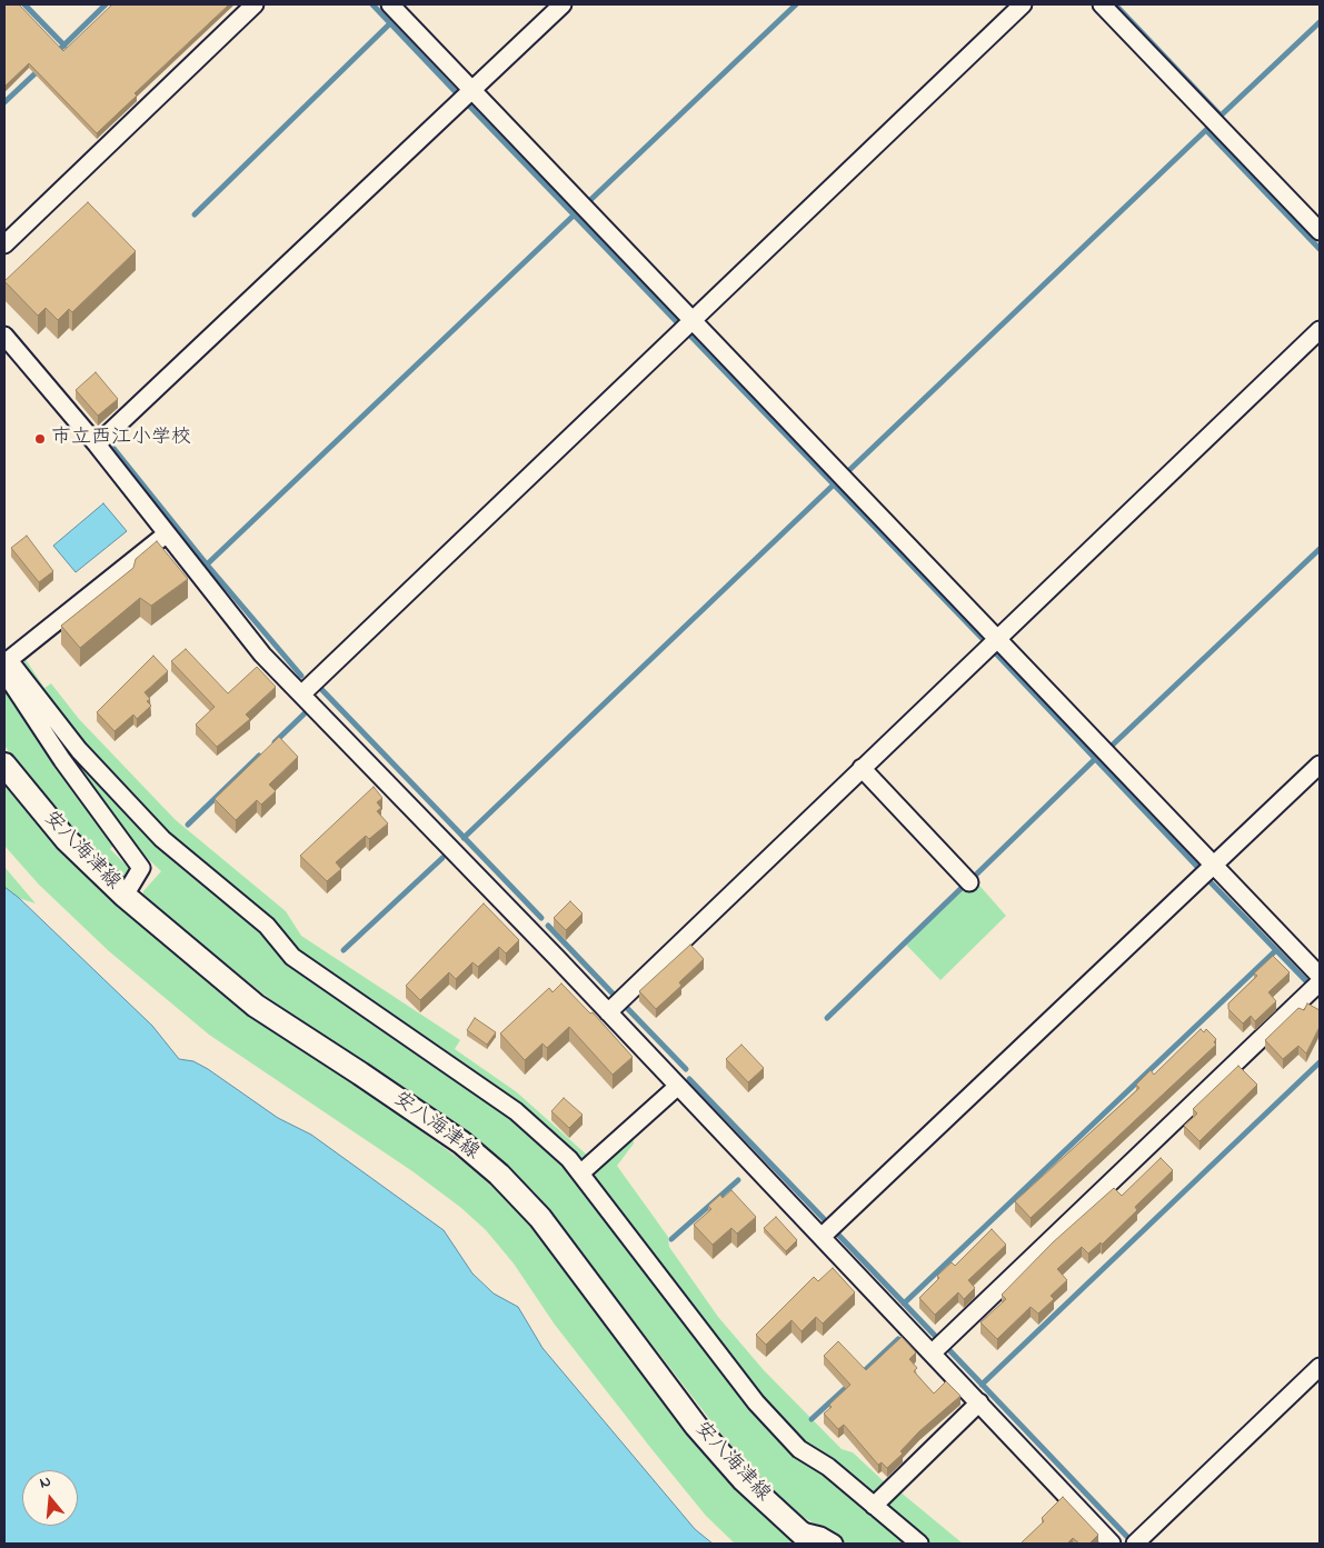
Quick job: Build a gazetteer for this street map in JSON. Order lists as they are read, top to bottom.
{
  "streets": {
    "main road": ["安八海津線"]
  },
  "places": ["市立西江小学校"],
  "north": "top"
}
